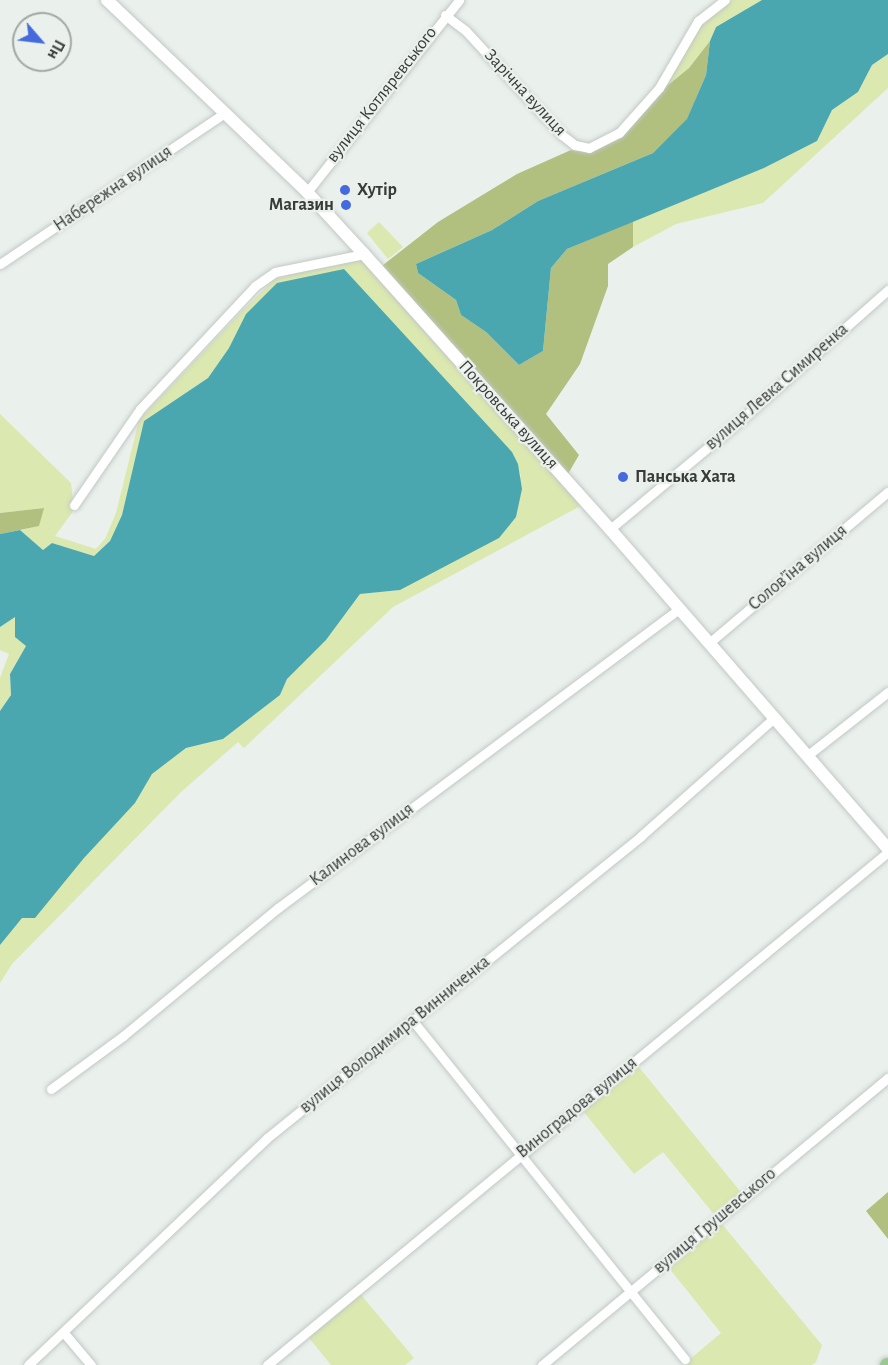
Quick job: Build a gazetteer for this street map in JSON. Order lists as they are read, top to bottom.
{
  "streets": {
    "street": [
      "Зарічна вулиця",
      "вулиця Котляревського",
      "Набережна вулиця",
      "вулиця Левка Симиренка",
      "Покровська вулиця",
      "Соловʼїна вулиця",
      "Калинова вулиця",
      "вулиця Володимира Винниченка",
      "Виноградова вулиця",
      "вулиця Грушевського"
    ]
  },
  "crossings": [
    ["Зарічна вулиця", "вулиця Котляревського"],
    ["вулиця Котляревського", "Покровська вулиця"],
    ["Набережна вулиця", "Покровська вулиця"],
    ["вулиця Левка Симиренка", "Покровська вулиця"],
    ["Покровська вулиця", "Соловʼїна вулиця"],
    ["Покровська вулиця", "Калинова вулиця"],
    ["Покровська вулиця", "вулиця Володимира Винниченка"],
    ["Покровська вулиця", "Виноградова вулиця"]
  ],
  "places": ["Хутір", "Магазин", "Панська Хата"],
  "north": "bottom right"
}
